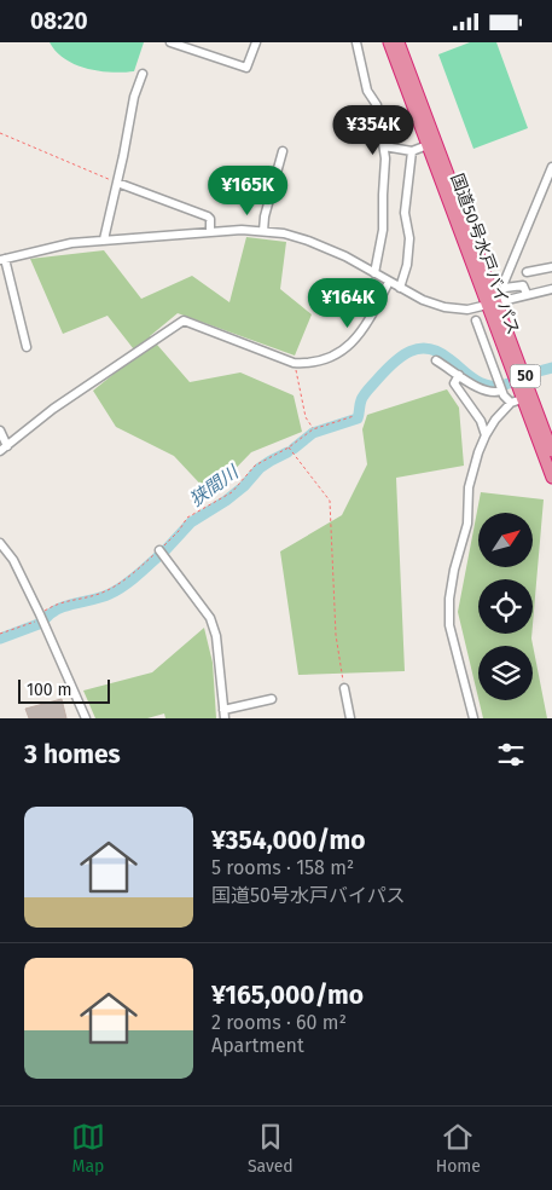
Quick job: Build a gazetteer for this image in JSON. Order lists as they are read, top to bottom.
{
  "streets": {
    "highway": ["国道50号水戸バイパス", "50"]
  },
  "water": ["狭間川"],
  "scale_bar": "100 m",
  "north": "top right",
  "page": {
    "status": "08:20",
    "price": ["¥354K", "¥165K", "¥164K"],
    "scale": "100 m",
    "heading": "3 homes",
    "list": [
      {
        "name": "¥354,000/mo",
        "note": "5 rooms · 158 m² · 国道50号水戸バイパス"
      },
      {
        "name": "¥165,000/mo",
        "note": "2 rooms · 60 m² · Apartment"
      }
    ],
    "tabs": ["Map", "Saved", "Home"]
  }
}
